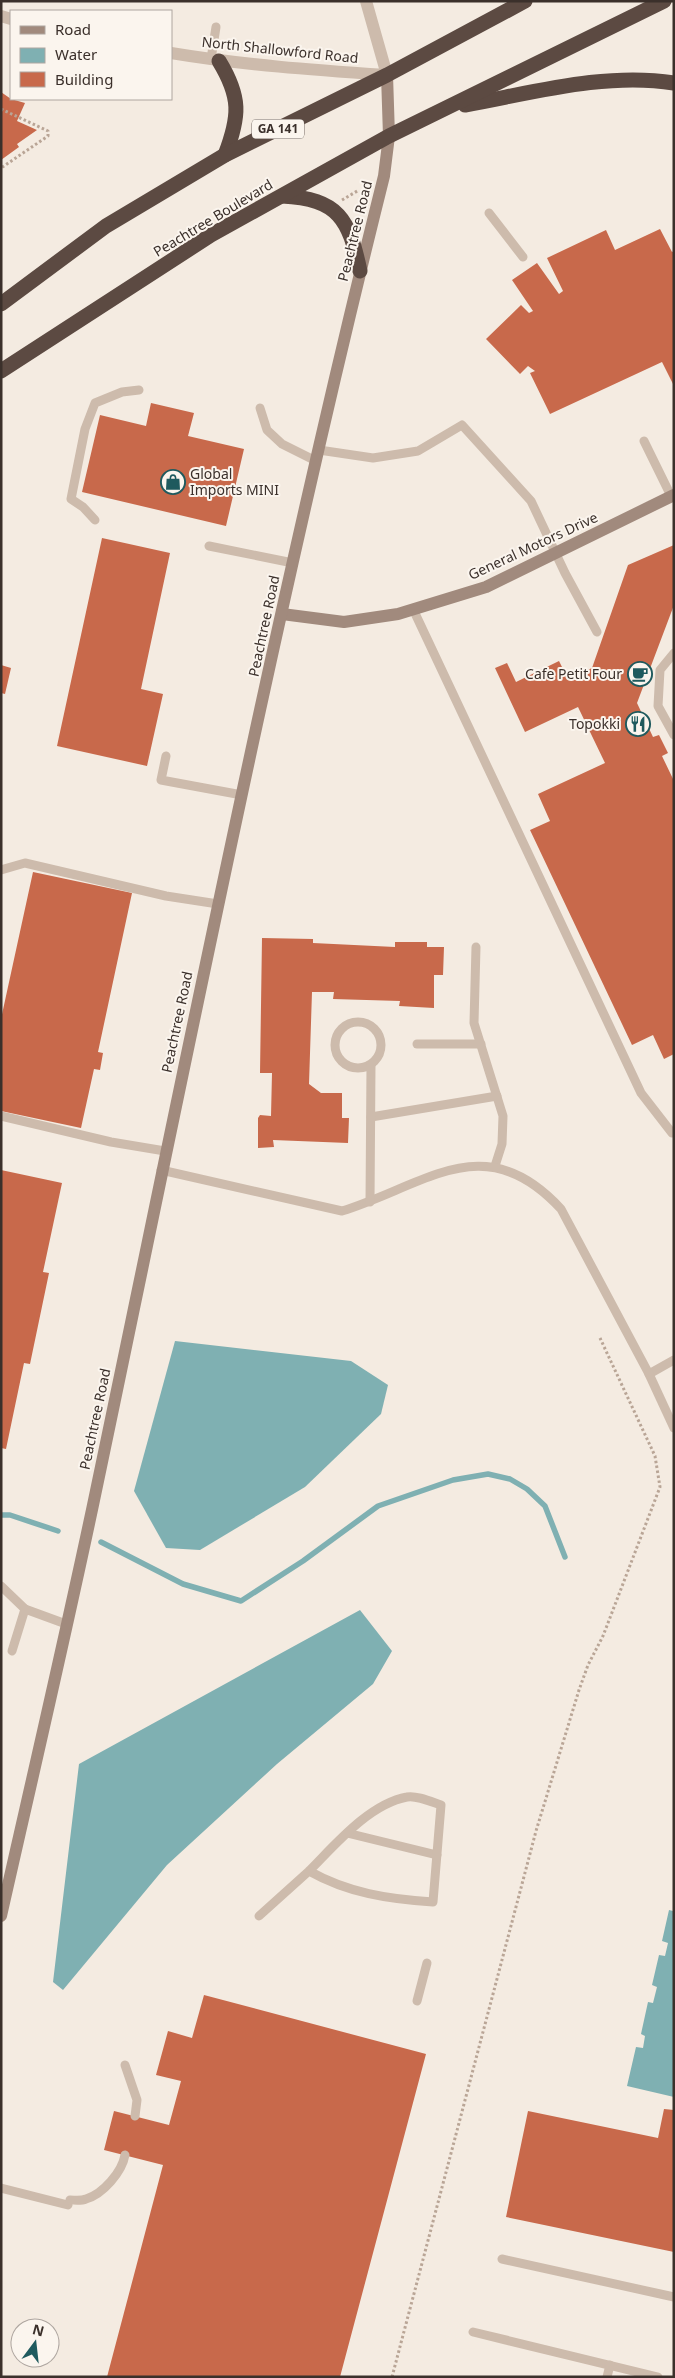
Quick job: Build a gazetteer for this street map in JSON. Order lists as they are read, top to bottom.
{
  "streets": {
    "highway": ["GA 141", "Peachtree Boulevard"],
    "street": ["North Shallowford Road", "Peachtree Road", "General Motors Drive"]
  },
  "crossings": [
    ["North Shallowford Road", "GA 141"],
    ["North Shallowford Road", "Peachtree Road"],
    ["GA 141", "Peachtree Road"],
    ["Peachtree Boulevard", "Peachtree Road"],
    ["Peachtree Road", "General Motors Drive"]
  ],
  "places": {
    "shop": ["Global Imports MINI"],
    "cafe": ["Cafe Petit Four"],
    "restaurant": ["Topokki"]
  },
  "legend": ["Road", "Water", "Building"],
  "north": "top"
}
